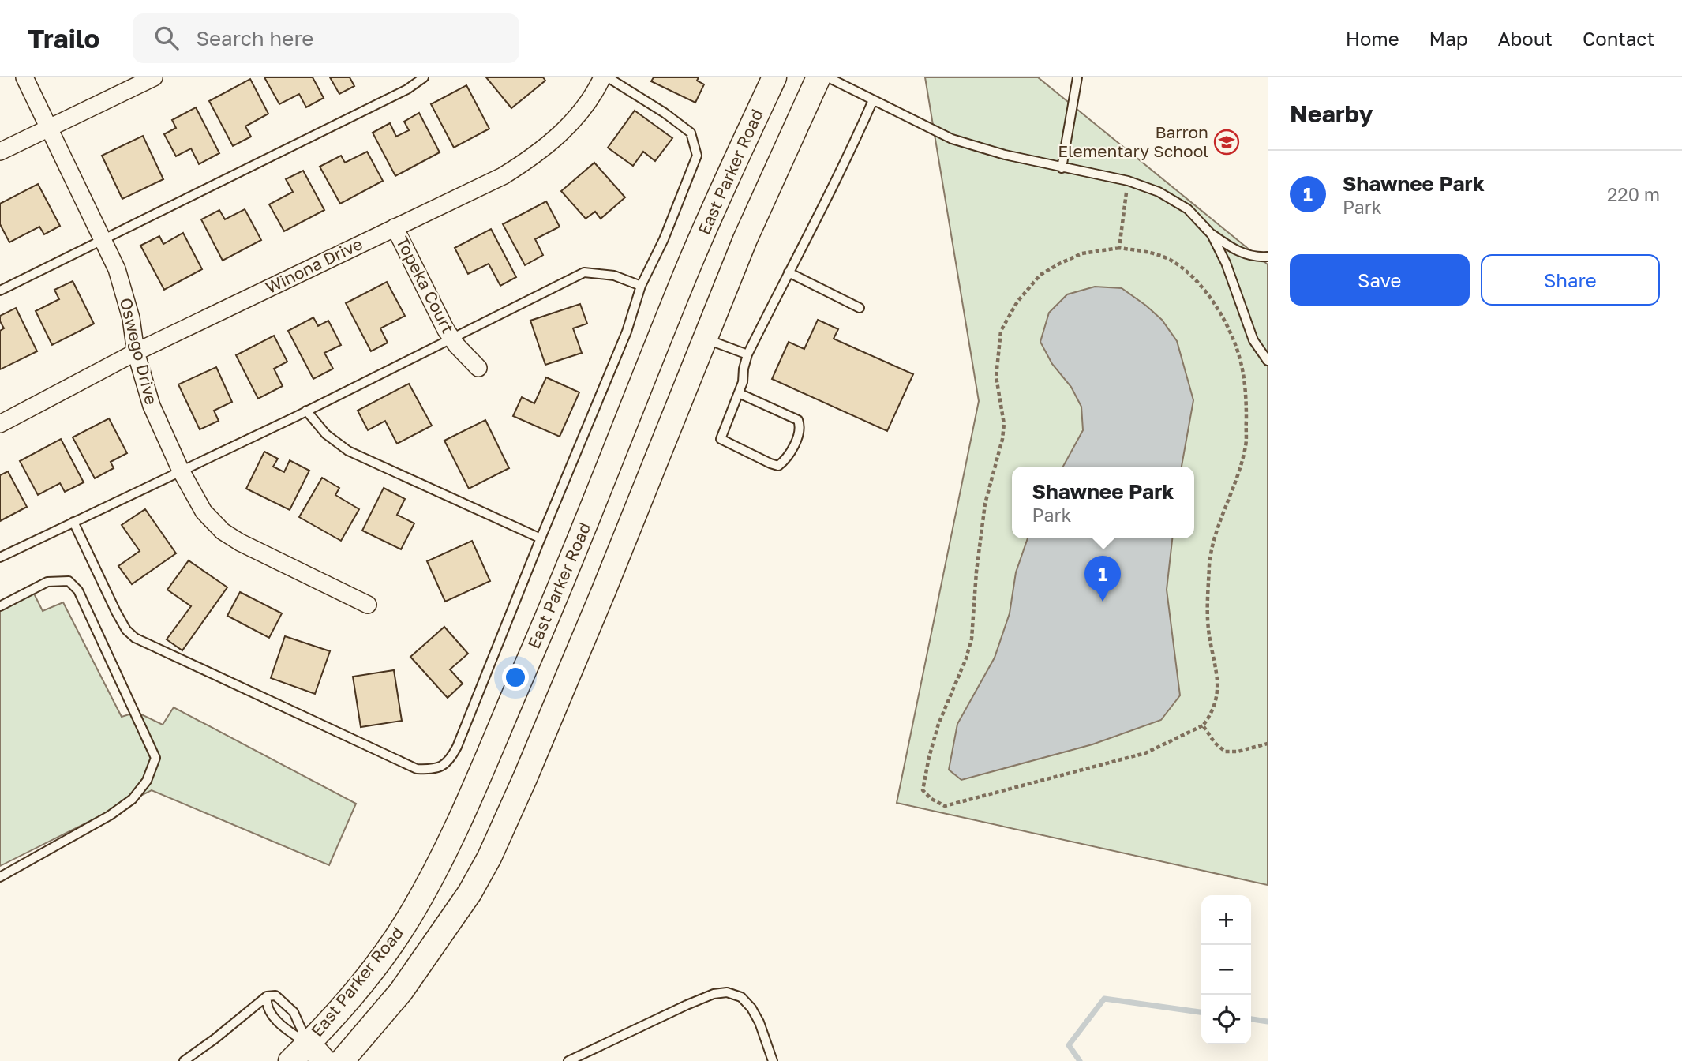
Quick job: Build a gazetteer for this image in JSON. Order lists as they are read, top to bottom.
{
  "streets": {
    "main road": ["East Parker Road"],
    "street": ["Winona Drive", "Topeka Court", "Oswego Drive"]
  },
  "crossings": [
    ["Winona Drive", "Topeka Court"],
    ["Winona Drive", "Oswego Drive"]
  ],
  "places": {
    "school or university": ["Barron Elementary School"]
  },
  "page": {
    "header": "Trailo",
    "search": "Search here",
    "nav": [
      "Home",
      "Map",
      "About",
      "Contact"
    ],
    "heading": "Nearby",
    "list": [
      {
        "mark": "1",
        "name": "Shawnee Park",
        "note": "Park",
        "value": "220 m"
      }
    ],
    "buttons": ["Save", "Share"],
    "popup": ["Shawnee Park", "Park"],
    "pins": "1",
    "map_buttons": ["+", "−"]
  }
}
